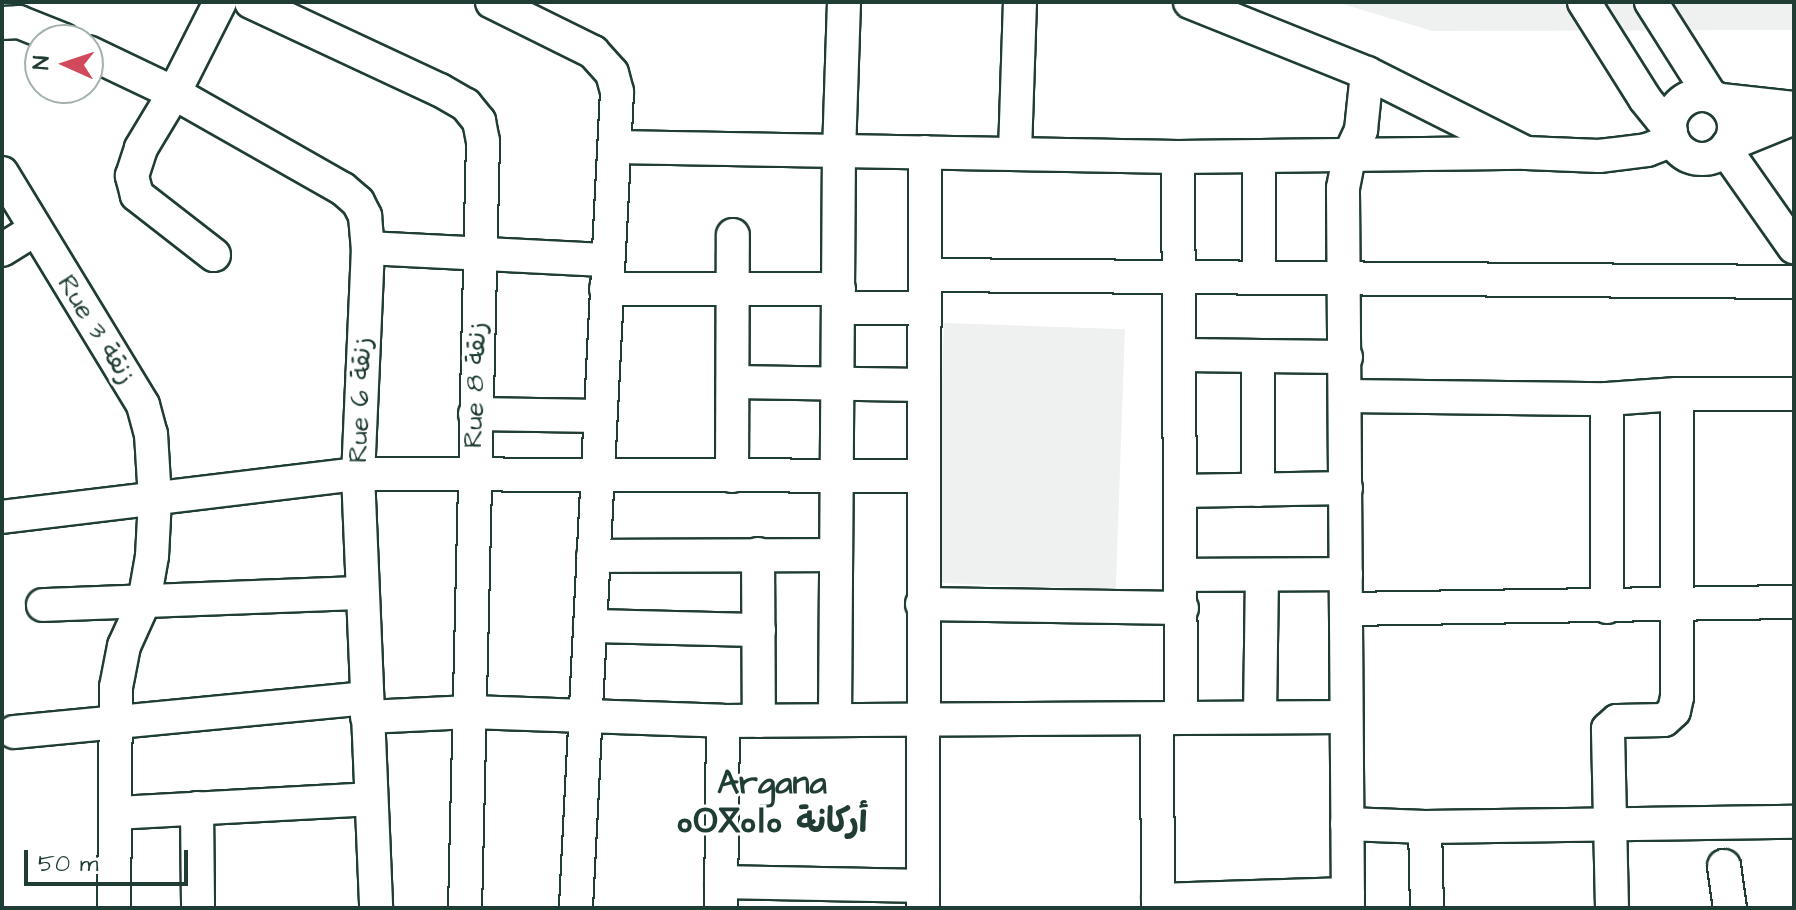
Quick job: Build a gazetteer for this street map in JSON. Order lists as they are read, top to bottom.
{
  "streets": {
    "street": ["Rue 3 زنقة", "Rue 8 زنقة", "Rue 6 زنقة"]
  },
  "districts": ["Argana ⴰⵔⴳⴰⵏⴰ أركانة"],
  "scale_bar": "50 m",
  "north": "left"
}
